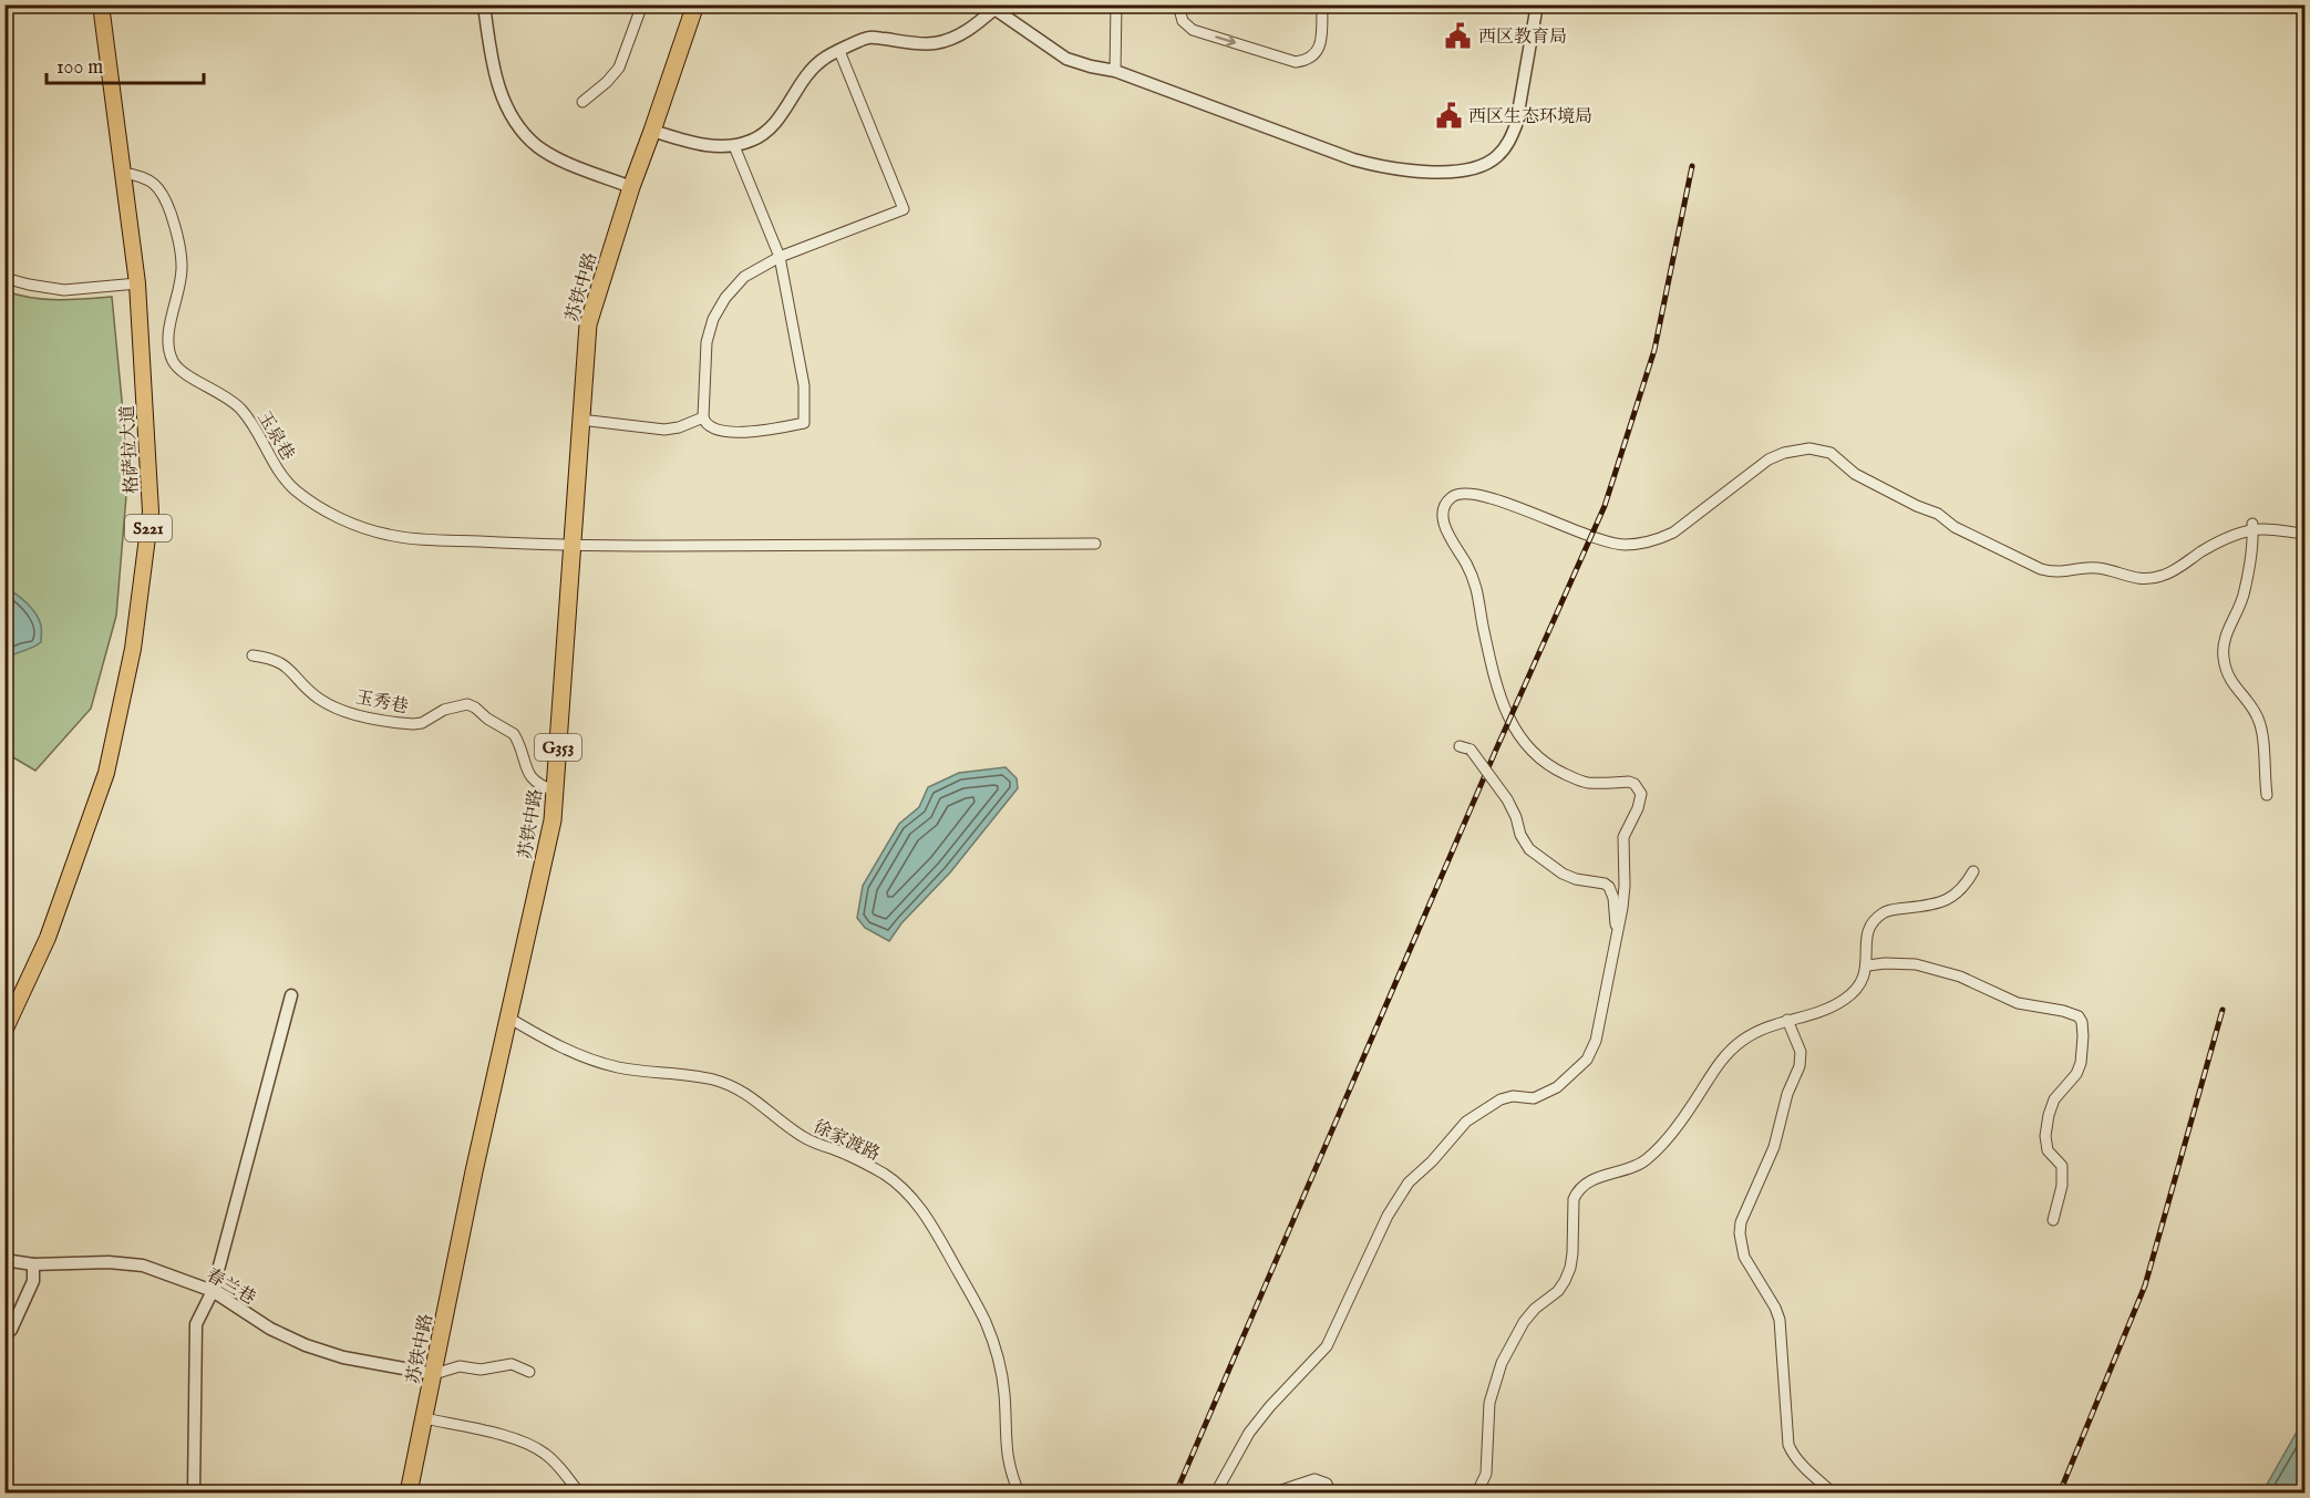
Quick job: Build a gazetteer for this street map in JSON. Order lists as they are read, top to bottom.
{
  "streets": {
    "highway": ["苏铁中路", "G353"],
    "main road": ["格萨拉大道", "S221"],
    "street": [
      "玉泉巷",
      "玉秀巷",
      "徐家渡路",
      "春兰巷"
    ]
  },
  "crossings": [
    ["苏铁中路", "玉泉巷"],
    ["苏铁中路", "玉秀巷"],
    ["苏铁中路", "徐家渡路"],
    ["苏铁中路", "春兰巷"],
    ["玉泉巷", "格萨拉大道"]
  ],
  "places": {
    "public building": ["西区教育局", "西区生态环境局"]
  },
  "scale_bar": "100 m"
}
